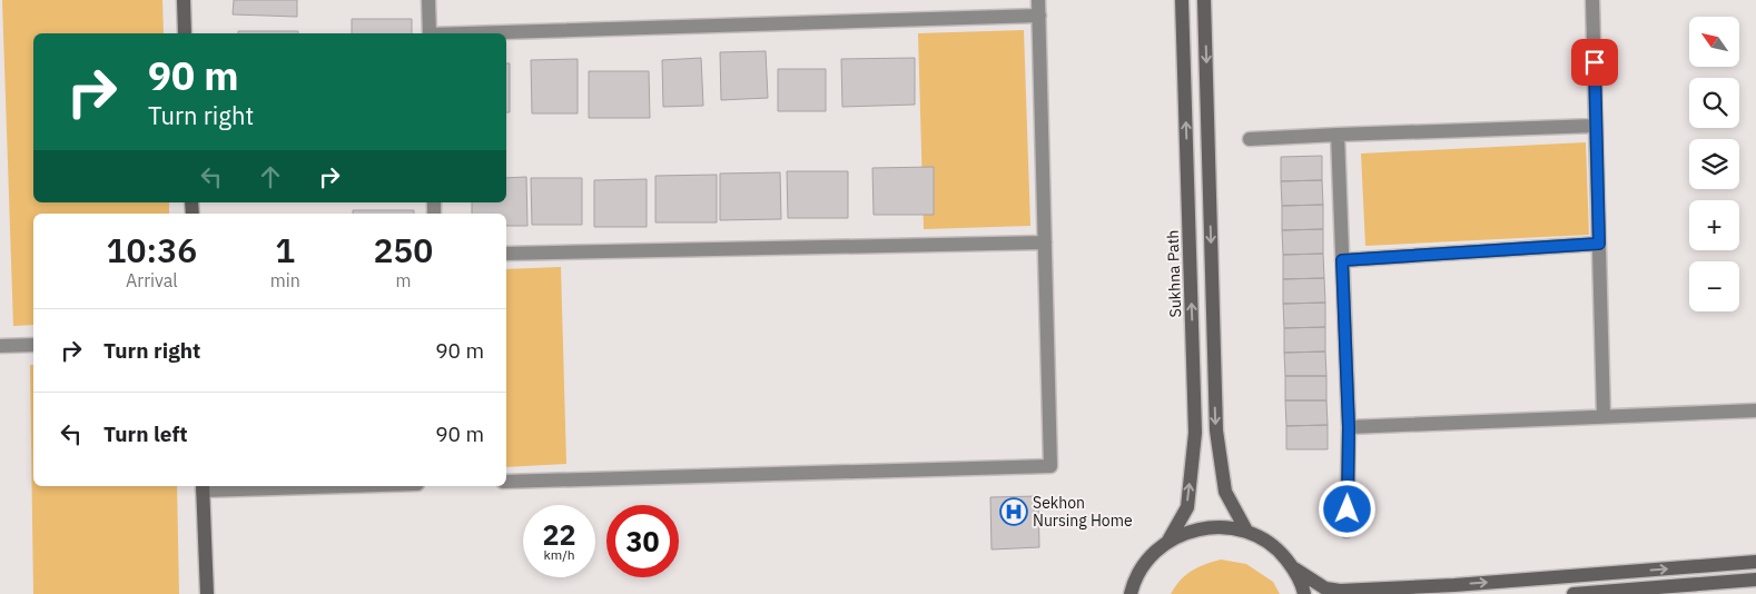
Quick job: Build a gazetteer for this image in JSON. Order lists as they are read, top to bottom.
{
  "streets": {
    "main road": ["Sukhna Path"]
  },
  "places": {
    "hospital": ["Sekhon Nursing Home"]
  },
  "north": "top left",
  "page": {
    "map_buttons": ["+", "−"],
    "turn": ["90 m", "Turn right"],
    "eta": [
      "10:36",
      "Arrival",
      "1",
      "min",
      "250",
      "m"
    ],
    "list": [
      {
        "name": "Turn right",
        "value": "90 m"
      },
      {
        "name": "Turn left",
        "value": "90 m"
      }
    ],
    "speed": "22 km/h",
    "limit": "30"
  }
}
